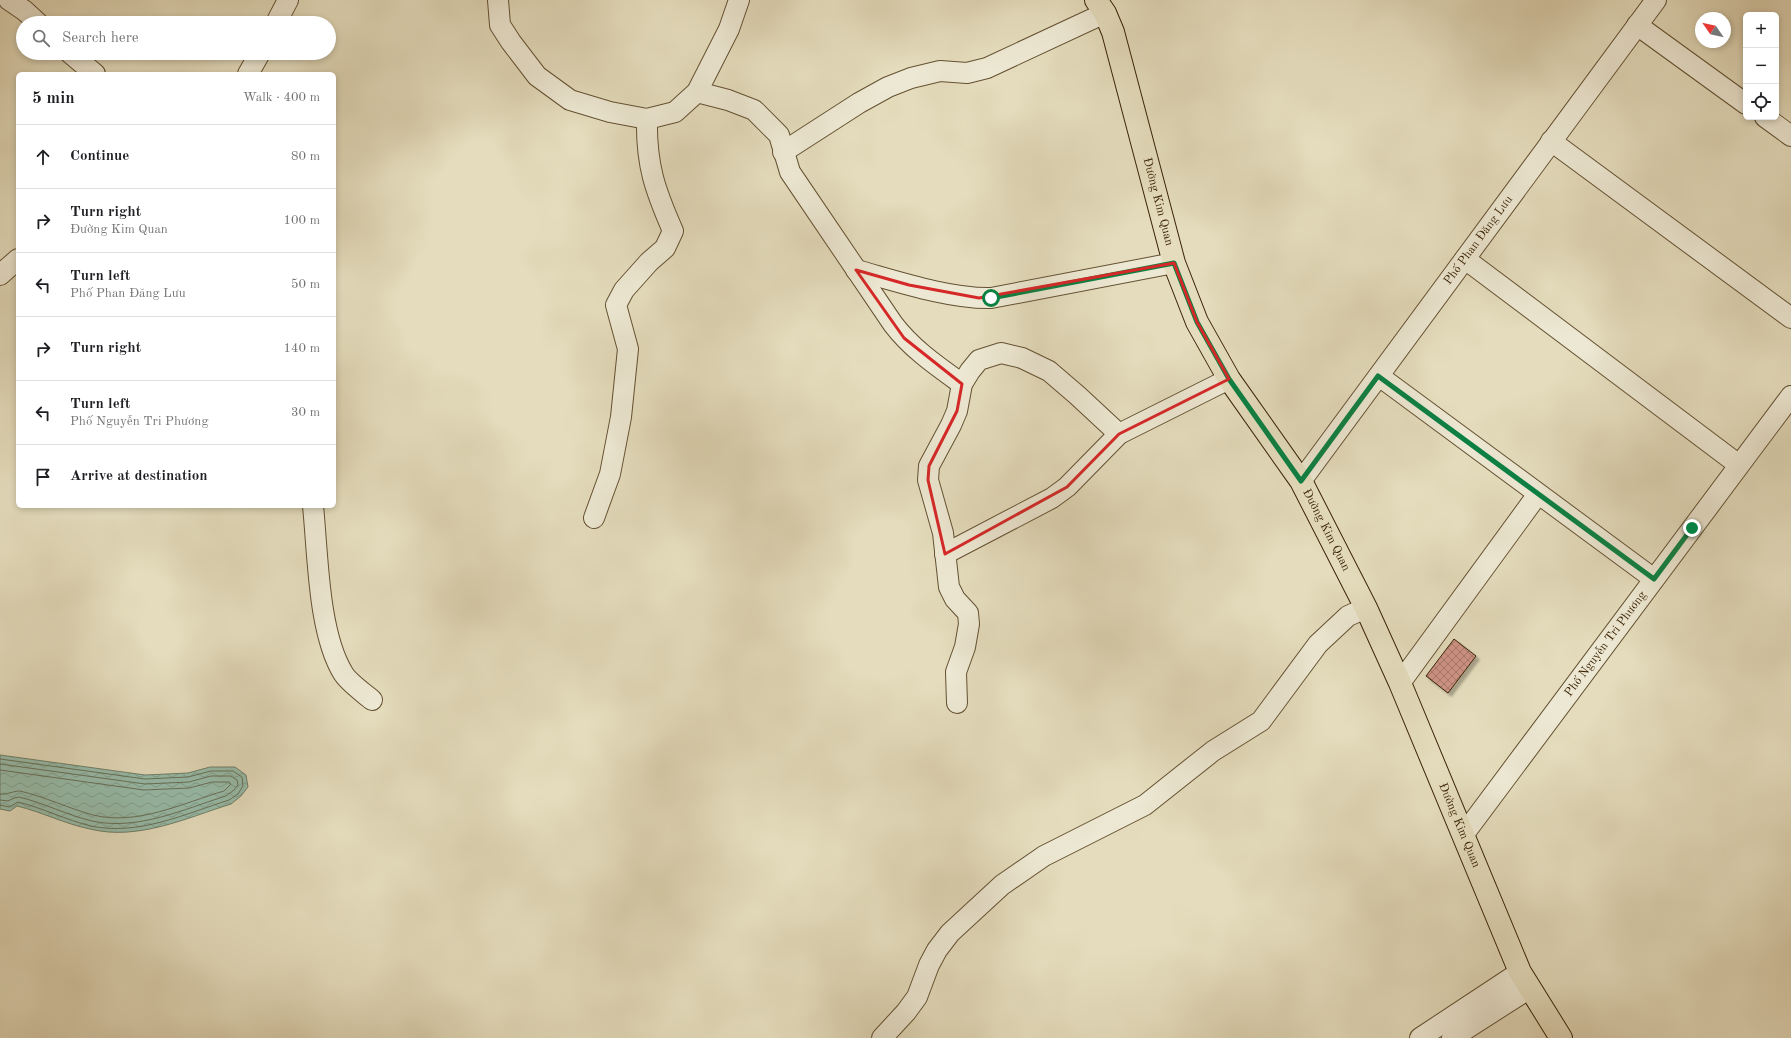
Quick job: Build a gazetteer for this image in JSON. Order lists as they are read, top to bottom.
{
  "streets": {
    "main road": ["Đường Kim Quan"],
    "street": ["Phố Phan Đăng Lưu", "Phố Nguyễn Tri Phương"]
  },
  "crossings": [
    ["Đường Kim Quan", "Phố Phan Đăng Lưu"],
    ["Đường Kim Quan", "Phố Nguyễn Tri Phương"]
  ],
  "north": "top left",
  "page": {
    "map_buttons": ["+", "−"],
    "search": "Search here",
    "heading": ["5 min", "Walk · 400 m"],
    "list": [
      ["Continue", "80 m"],
      ["Turn right", "Đường Kim Quan", "100 m"],
      ["Turn left", "Phố Phan Đăng Lưu", "50 m"],
      ["Turn right", "140 m"],
      ["Turn left", "Phố Nguyễn Tri Phương", "30 m"],
      "Arrive at destination"
    ]
  }
}
